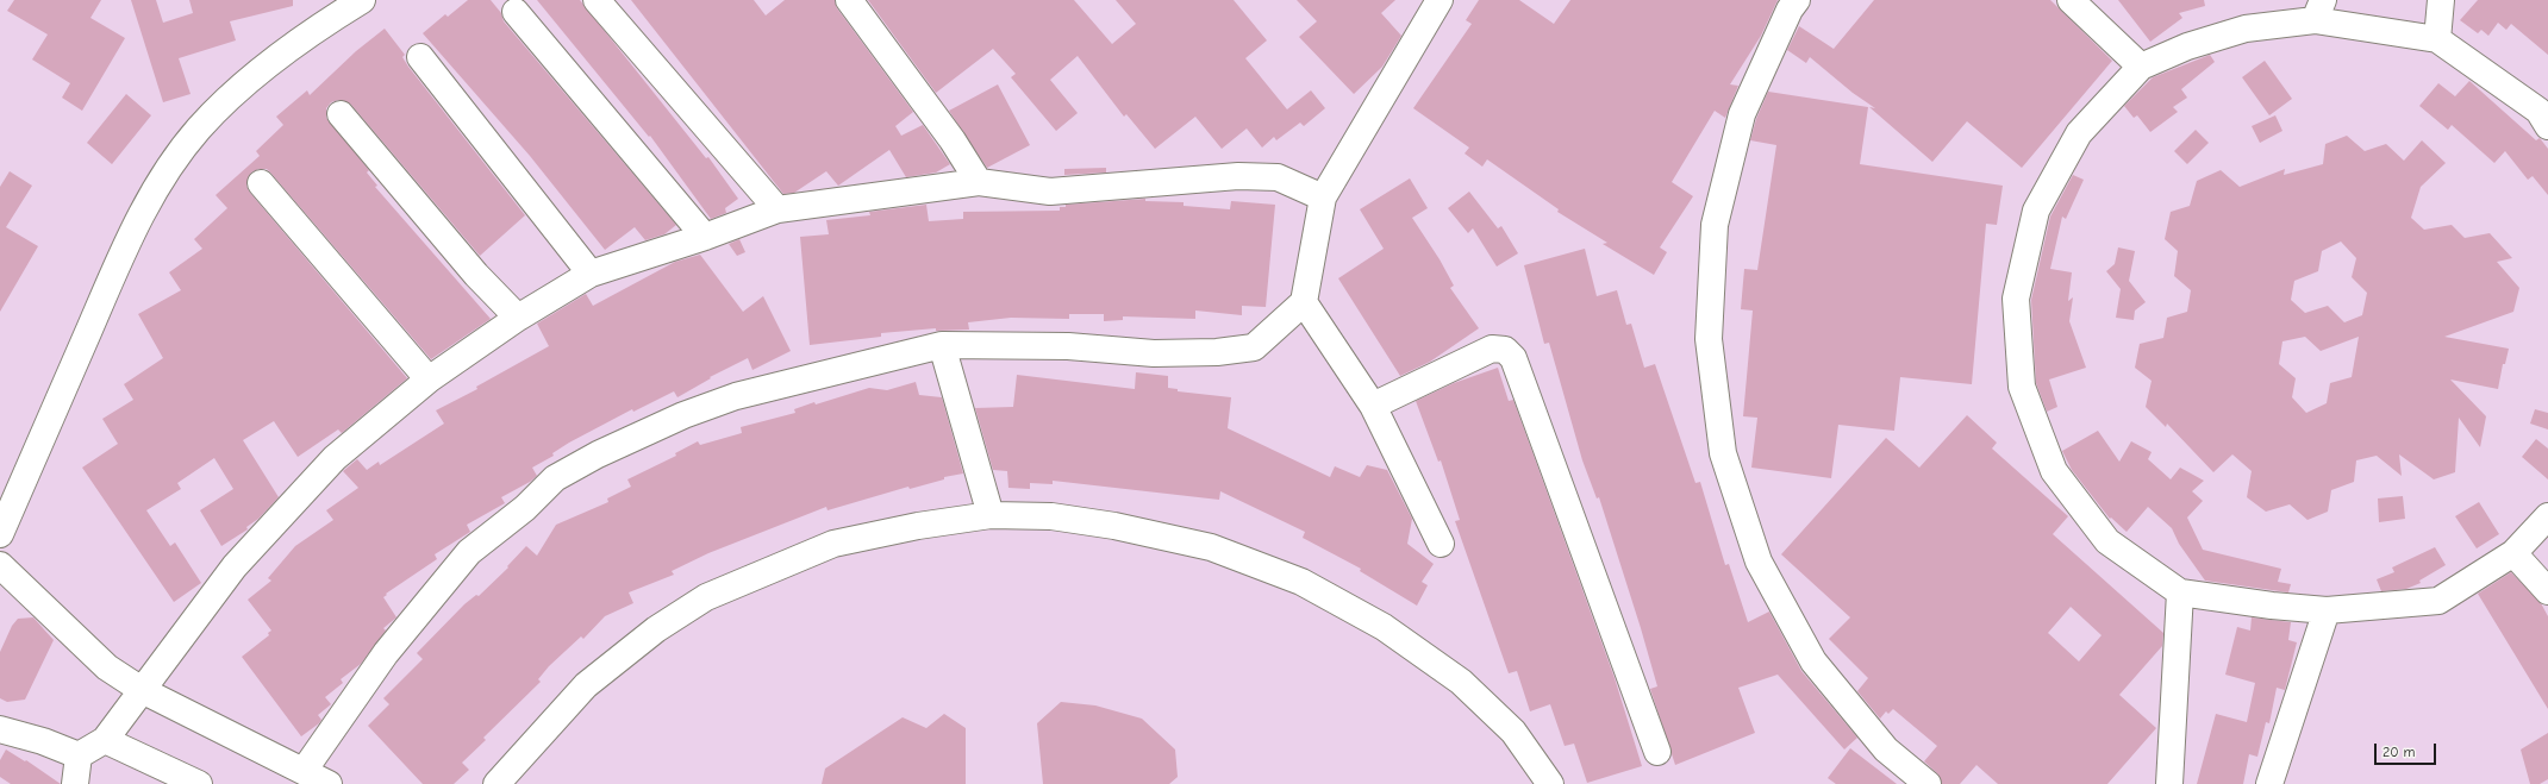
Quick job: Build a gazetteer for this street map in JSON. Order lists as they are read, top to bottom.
{
  "scale_bar": "20 m"
}
